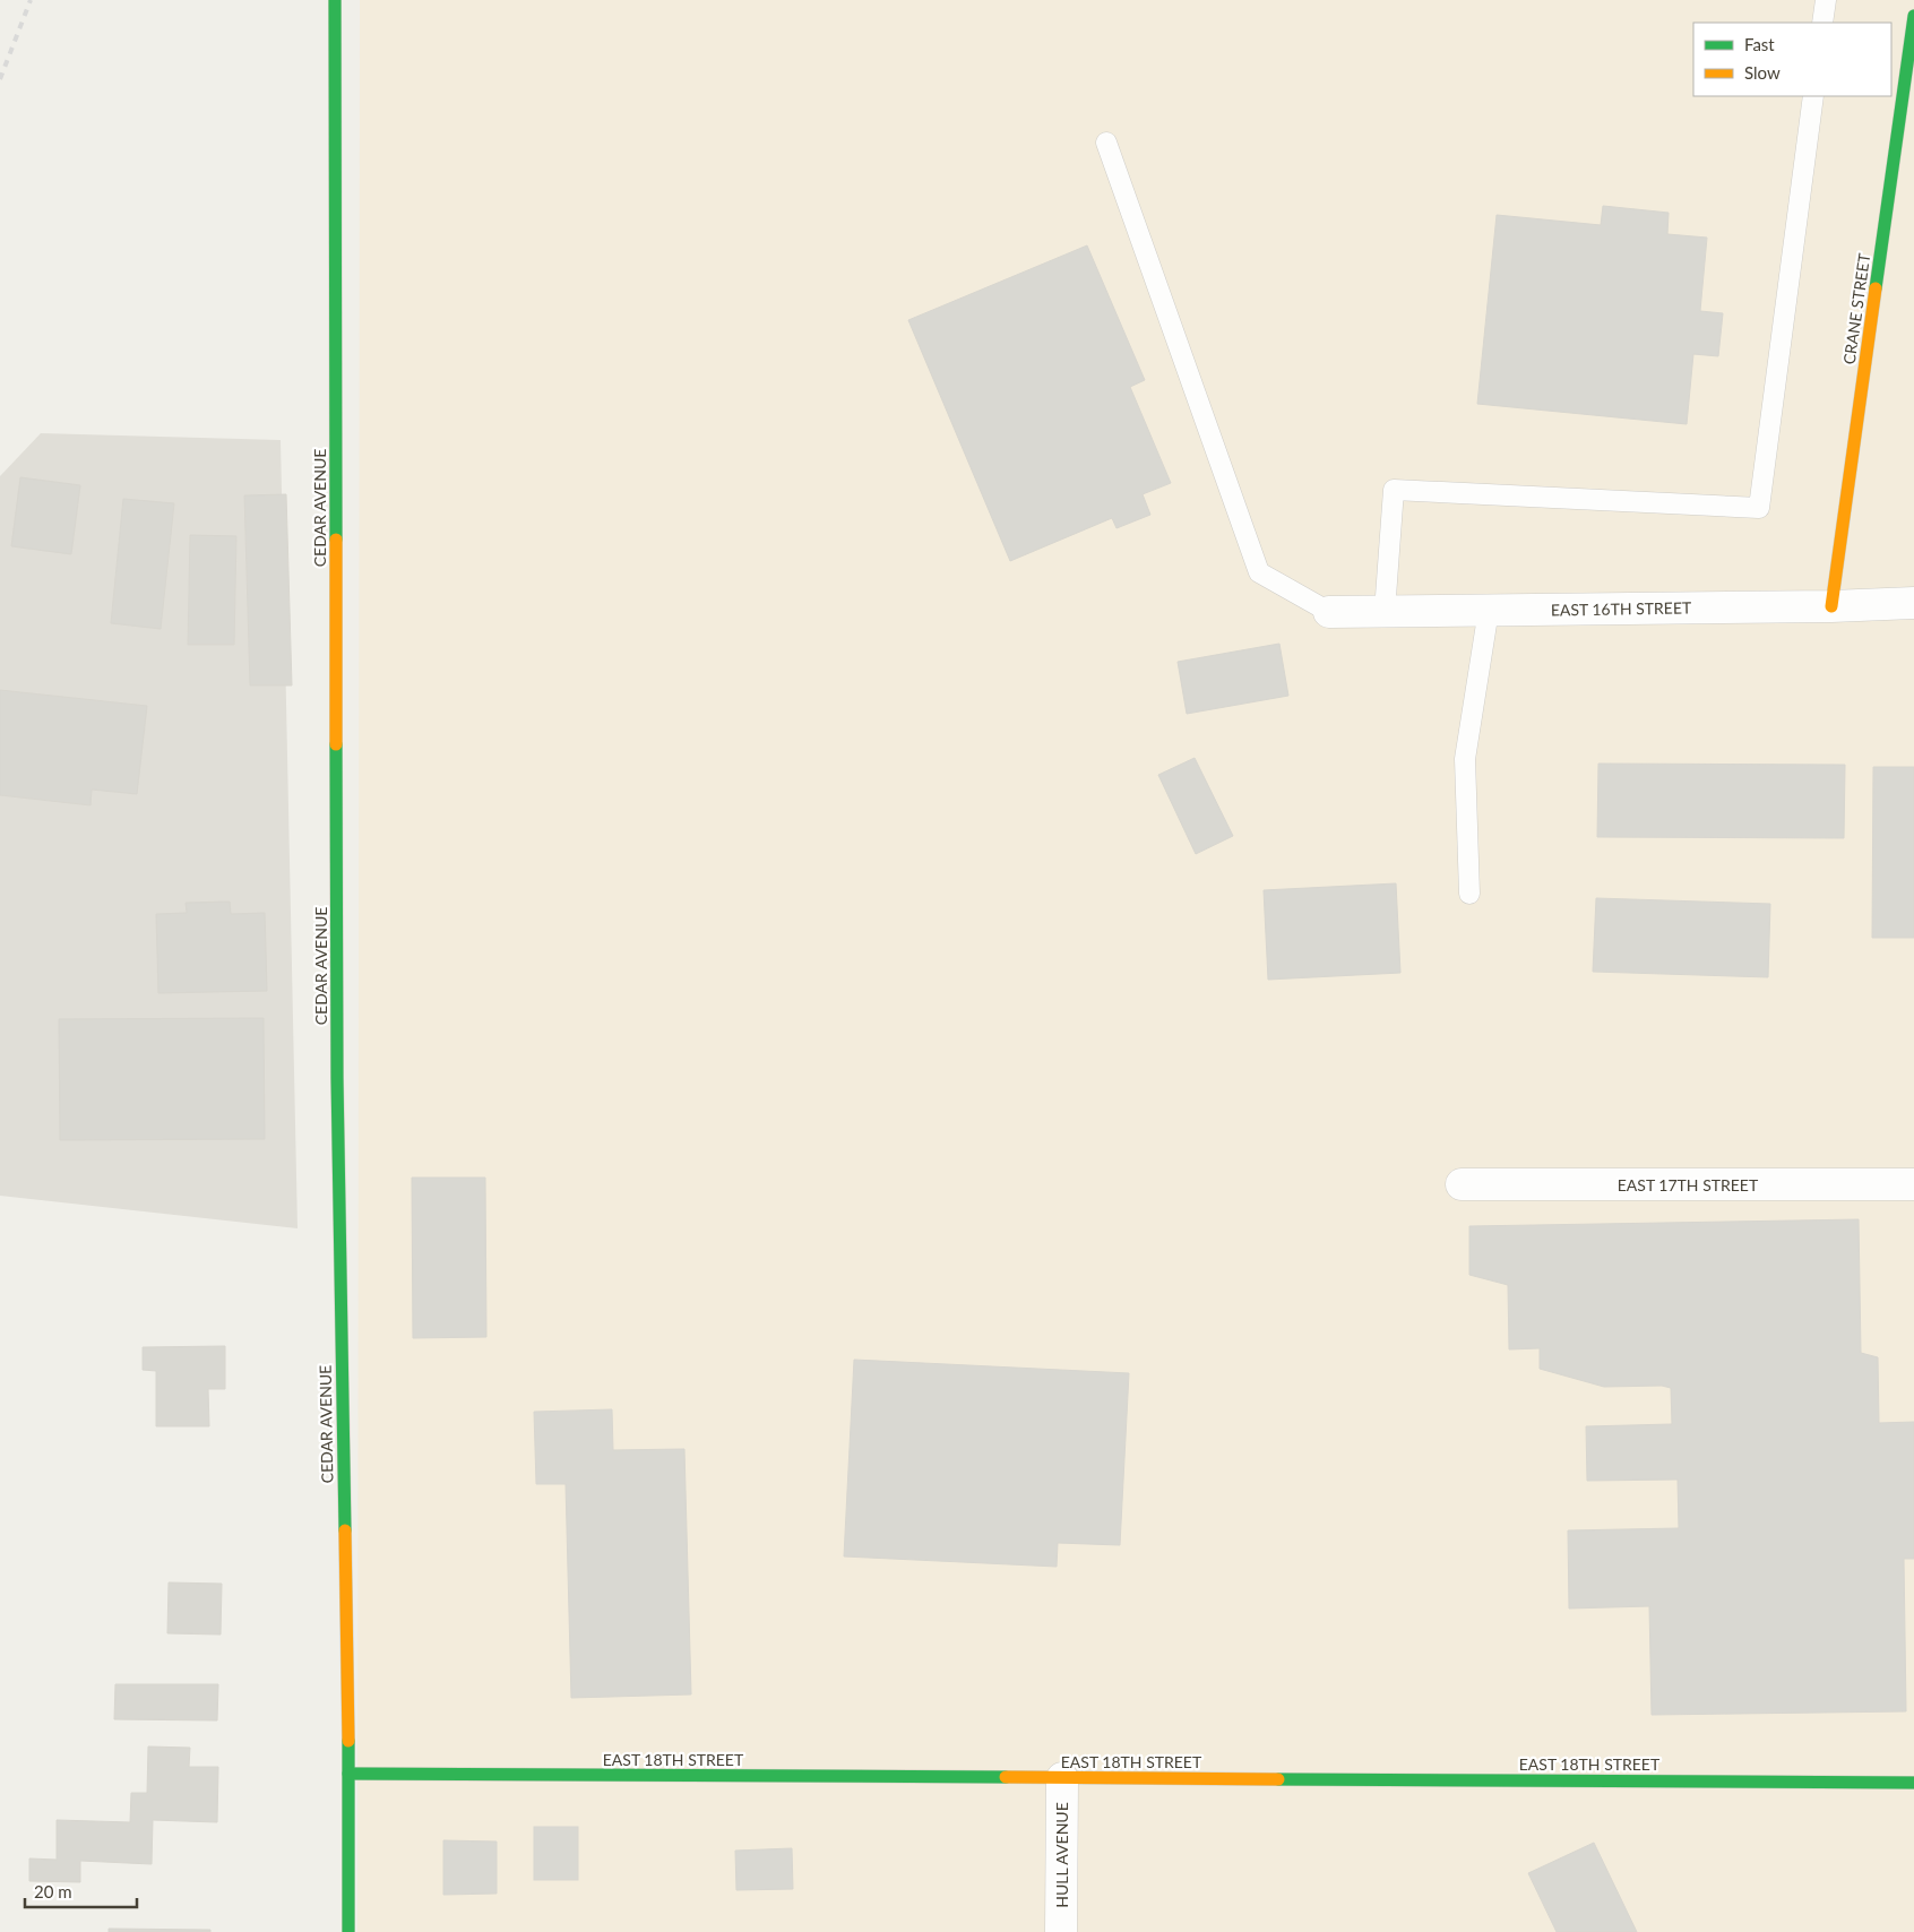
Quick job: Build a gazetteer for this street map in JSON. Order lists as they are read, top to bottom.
{
  "streets": {
    "street": [
      "CRANE STREET",
      "CEDAR AVENUE",
      "EAST 16TH STREET",
      "EAST 17TH STREET",
      "EAST 18TH STREET",
      "HULL AVENUE"
    ]
  },
  "crossings": [
    ["CRANE STREET", "EAST 16TH STREET"],
    ["CEDAR AVENUE", "EAST 18TH STREET"],
    ["EAST 18TH STREET", "HULL AVENUE"]
  ],
  "legend": ["Fast", "Slow"],
  "scale_bar": "20 m"
}
